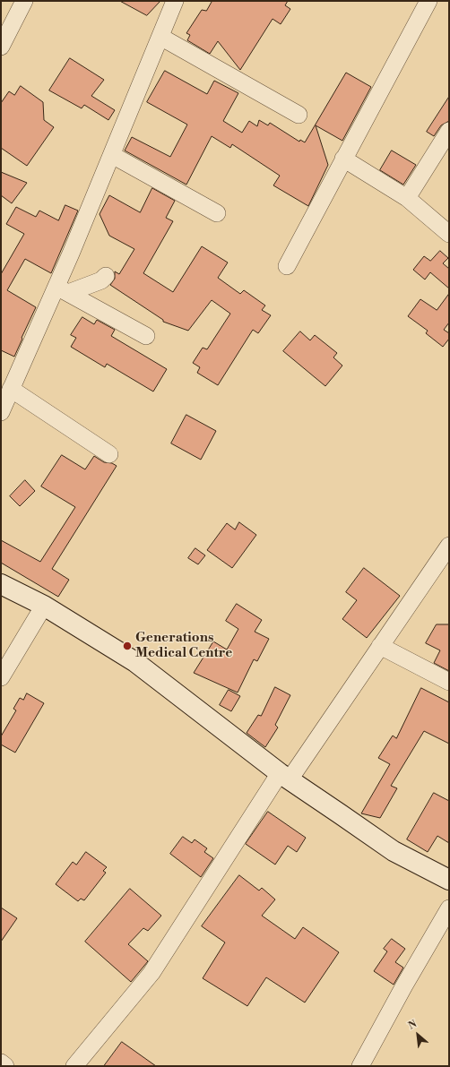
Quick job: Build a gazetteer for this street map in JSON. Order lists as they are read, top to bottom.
{
  "places": ["Generations Medical Centre"],
  "north": "top left"
}
